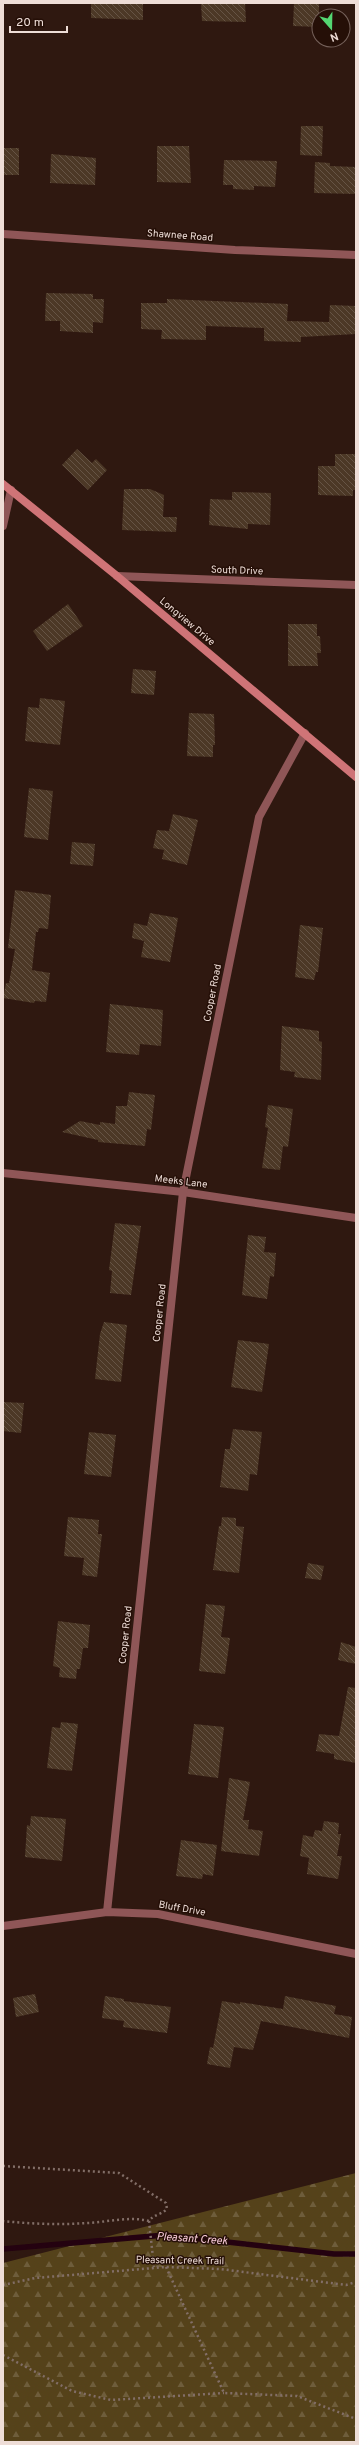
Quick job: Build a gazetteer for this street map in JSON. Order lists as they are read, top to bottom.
{
  "streets": {
    "street": [
      "Shawnee Road",
      "South Drive",
      "Longview Drive",
      "Cooper Road",
      "Meeks Lane",
      "Bluff Drive"
    ],
    "path": ["Pleasant Creek Trail"]
  },
  "crossings": [
    ["South Drive", "Longview Drive"],
    ["Longview Drive", "Cooper Road"],
    ["Cooper Road", "Meeks Lane"],
    ["Cooper Road", "Bluff Drive"]
  ],
  "water": ["Pleasant Creek"],
  "scale_bar": "20 m",
  "north": "bottom"
}
